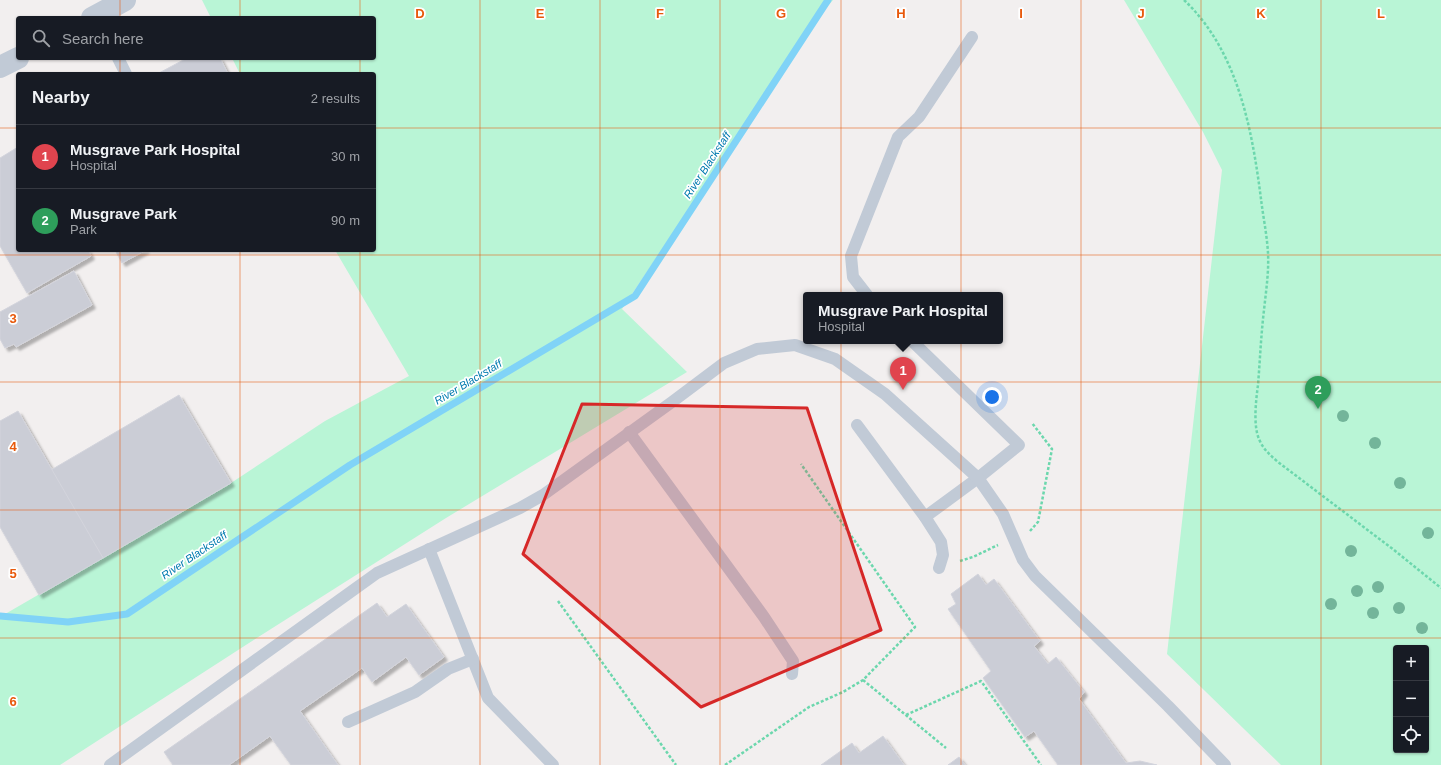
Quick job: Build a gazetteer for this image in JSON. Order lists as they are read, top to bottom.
{
  "water": ["River Blackstaff"],
  "page": {
    "search": "Search here",
    "heading": ["Nearby", "2 results"],
    "list": [
      {
        "mark": "1",
        "name": "Musgrave Park Hospital",
        "note": "Hospital",
        "value": "30 m"
      },
      {
        "mark": "2",
        "name": "Musgrave Park",
        "note": "Park",
        "value": "90 m"
      }
    ],
    "popup": ["Musgrave Park Hospital", "Hospital"],
    "pins": ["1", "2"],
    "map_buttons": ["+", "−"]
  },
  "grid": {
    "columns": [
      "D",
      "E",
      "F",
      "G",
      "H",
      "I",
      "J",
      "K",
      "L"
    ],
    "rows": [
      "3",
      "4",
      "5",
      "6"
    ]
  }
}
